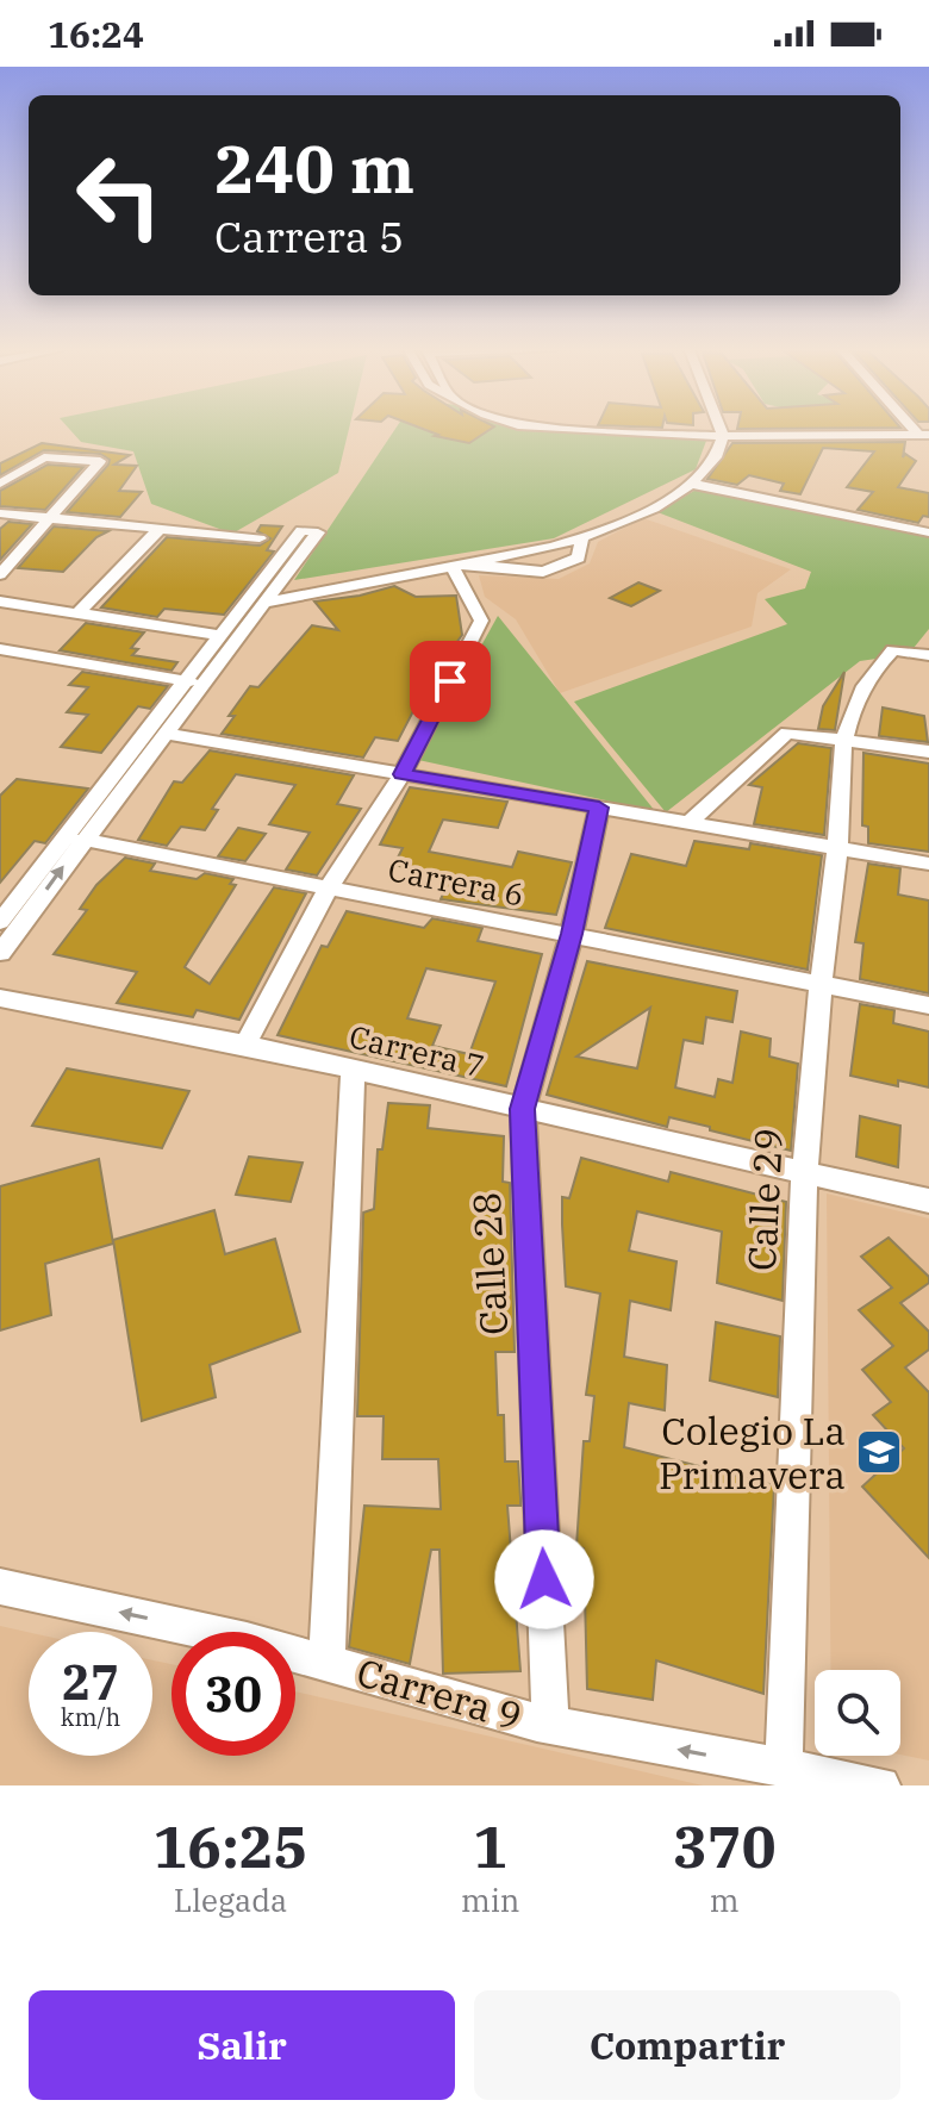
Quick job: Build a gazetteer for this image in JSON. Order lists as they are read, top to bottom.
{
  "streets": {
    "street": [
      "Carrera 6",
      "Carrera 7",
      "Calle 29",
      "Calle 28",
      "Carrera 9"
    ]
  },
  "crossings": [
    ["Carrera 6", "Calle 29"],
    ["Carrera 6", "Calle 28"],
    ["Carrera 7", "Calle 29"],
    ["Carrera 7", "Calle 28"],
    ["Calle 29", "Carrera 9"],
    ["Calle 28", "Carrera 9"]
  ],
  "one_way": ["Carrera 9"],
  "places": {
    "school or university": ["Colegio La Primavera"]
  },
  "page": {
    "status": "16:24",
    "turn": ["240 m", "Carrera 5"],
    "speed": "27 km/h",
    "limit": "30",
    "eta": [
      "16:25",
      "Llegada",
      "1",
      "min",
      "370",
      "m"
    ],
    "buttons": ["Salir", "Compartir"]
  }
}
